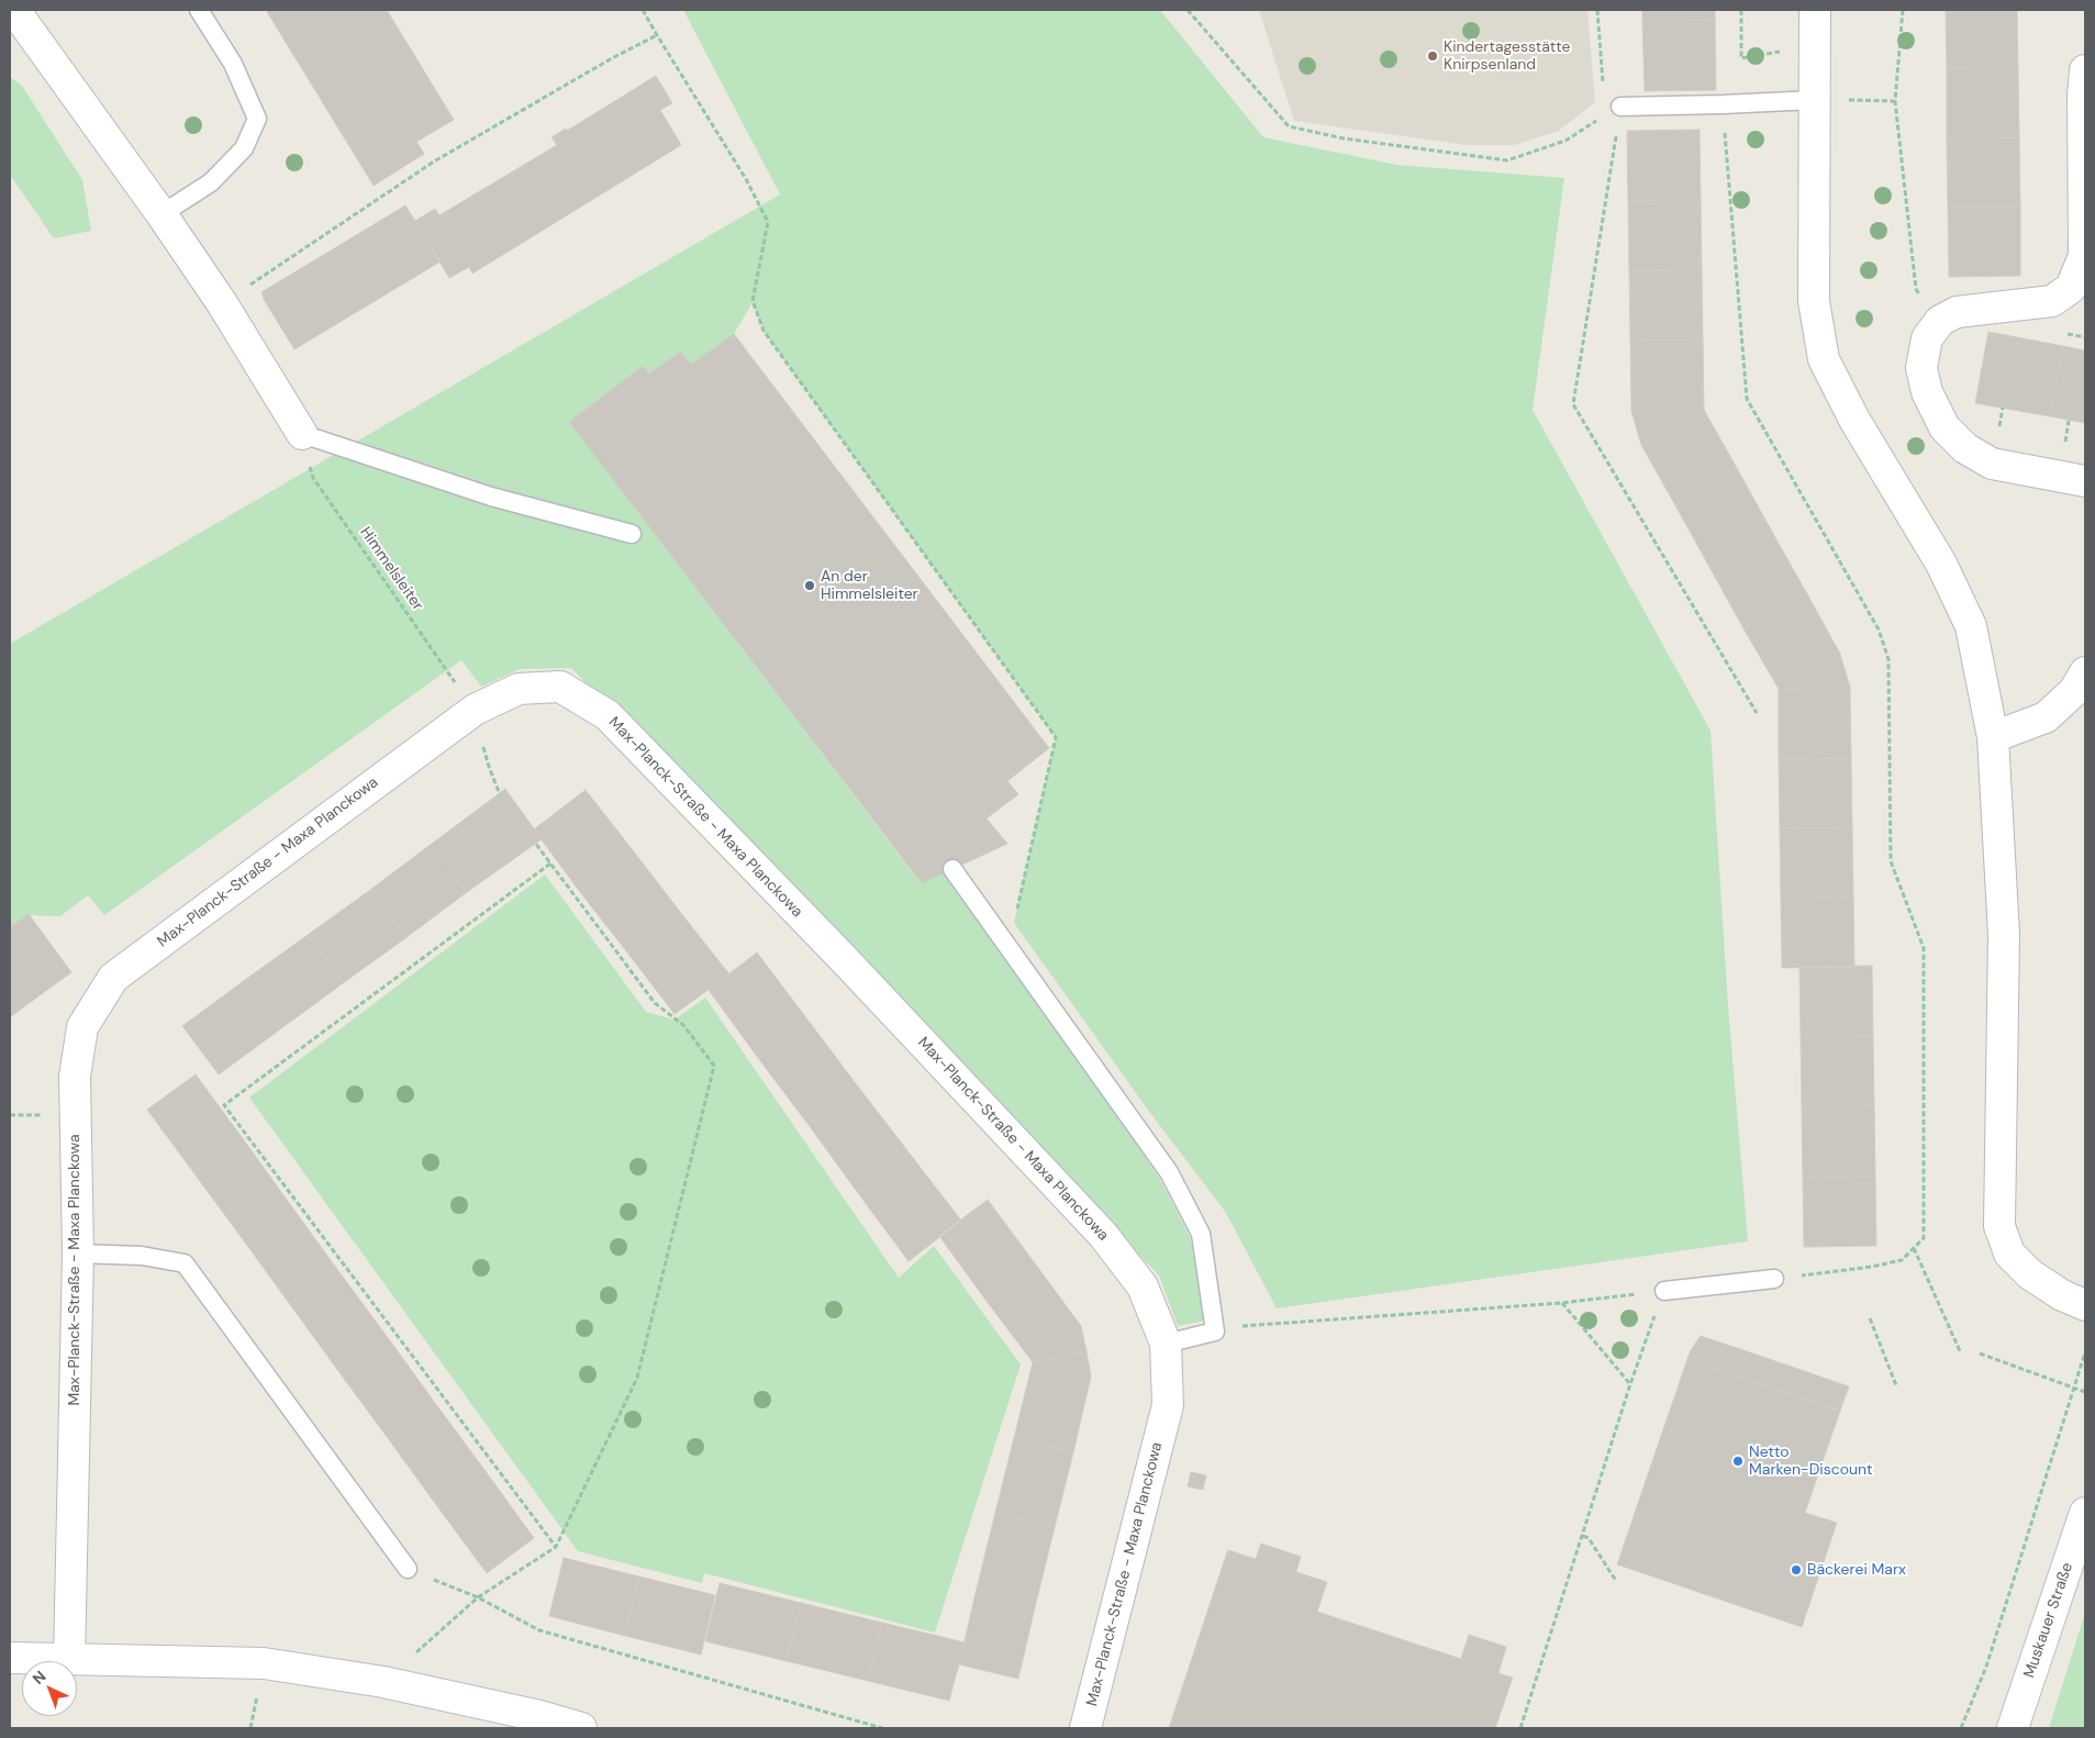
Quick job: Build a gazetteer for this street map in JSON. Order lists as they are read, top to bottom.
{
  "streets": {
    "street": ["Max-Planck-Straße - Maxa Planckowa", "Muskauer Straße"],
    "path": ["Himmelsleiter"]
  },
  "crossings": [
    ["Himmelsleiter", "Max-Planck-Straße - Maxa Planckowa"]
  ],
  "places": [
    "Kindertagesstätte Knirpsenland",
    "An der Himmelsleiter",
    "Netto Marken-Discount",
    "Bäckerei Marx"
  ],
  "north": "top left"
}
